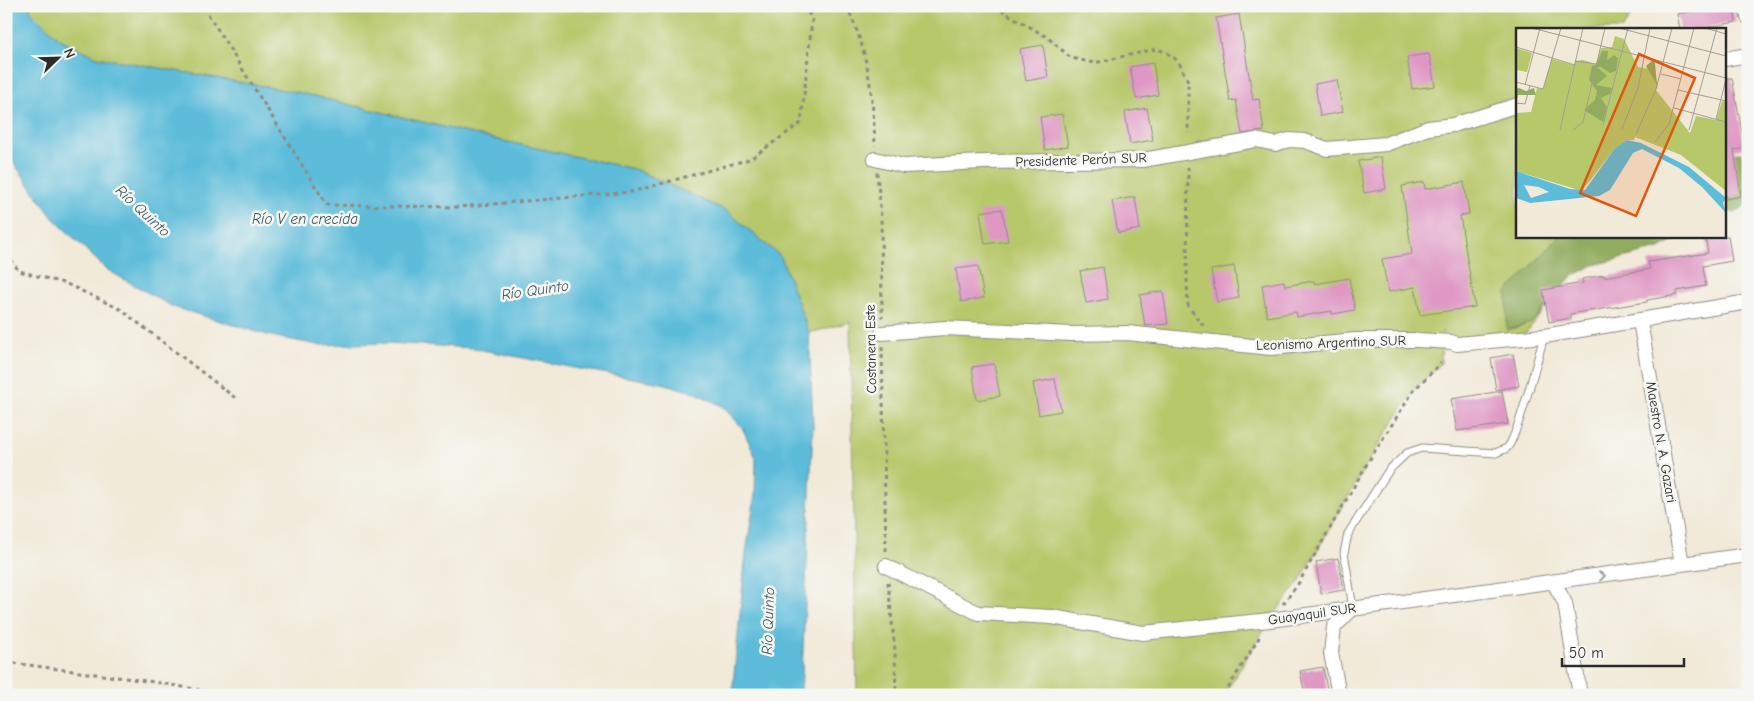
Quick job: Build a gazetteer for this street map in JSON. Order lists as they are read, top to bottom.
{
  "streets": {
    "street": [
      "Presidente Perón SUR",
      "Leonismo Argentino SUR",
      "Maestro N. A. Gazari",
      "Guayaquil SUR"
    ],
    "path": ["Costanera Este"]
  },
  "crossings": [
    ["Presidente Perón SUR", "Costanera Este"],
    ["Leonismo Argentino SUR", "Costanera Este"],
    ["Leonismo Argentino SUR", "Maestro N. A. Gazari"],
    ["Costanera Este", "Guayaquil SUR"],
    ["Maestro N. A. Gazari", "Guayaquil SUR"]
  ],
  "water": ["Río Quinto", "Río V en crecida"],
  "scale_bar": "50 m",
  "north": "top right"
}
